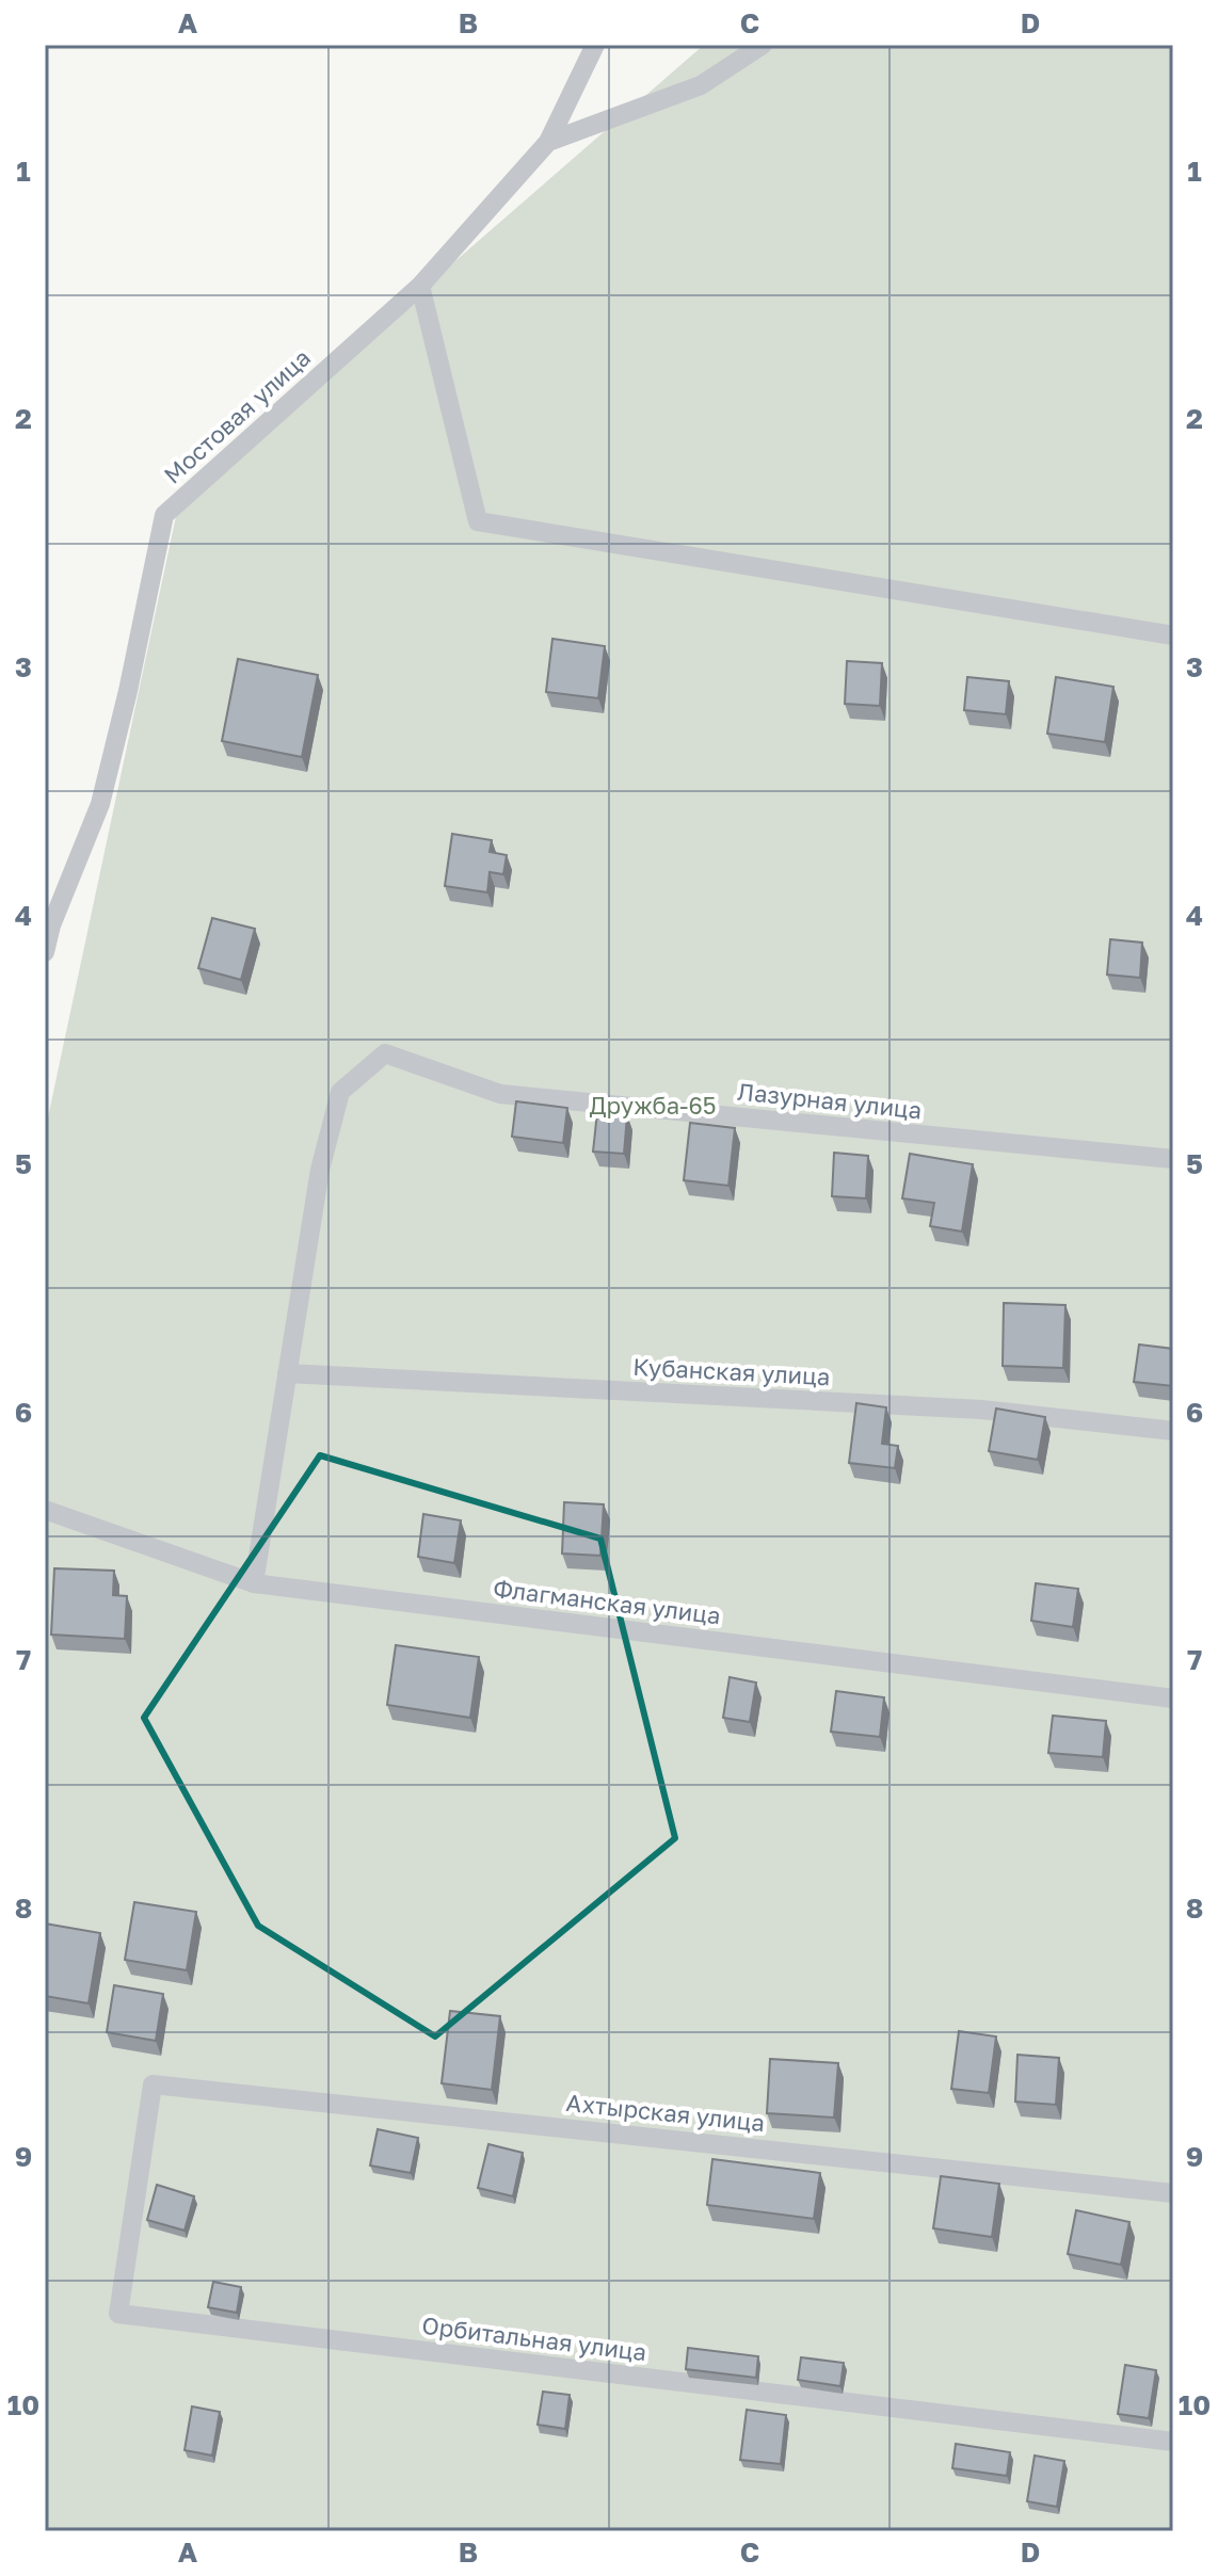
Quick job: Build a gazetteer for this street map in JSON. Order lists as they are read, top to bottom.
{
  "streets": {
    "lane": [
      "Мостовая улица",
      "Лазурная улица",
      "Кубанская улица",
      "Флагманская улица",
      "Ахтырская улица",
      "Орбитальная улица"
    ]
  },
  "crossings": [
    ["Лазурная улица", "Кубанская улица"],
    ["Ахтырская улица", "Орбитальная улица"]
  ],
  "parks": ["Дружба-65"],
  "grid": {
    "columns": [
      "A",
      "B",
      "C",
      "D"
    ],
    "rows": [
      "1",
      "2",
      "3",
      "4",
      "5",
      "6",
      "7",
      "8",
      "9",
      "10"
    ]
  }
}
